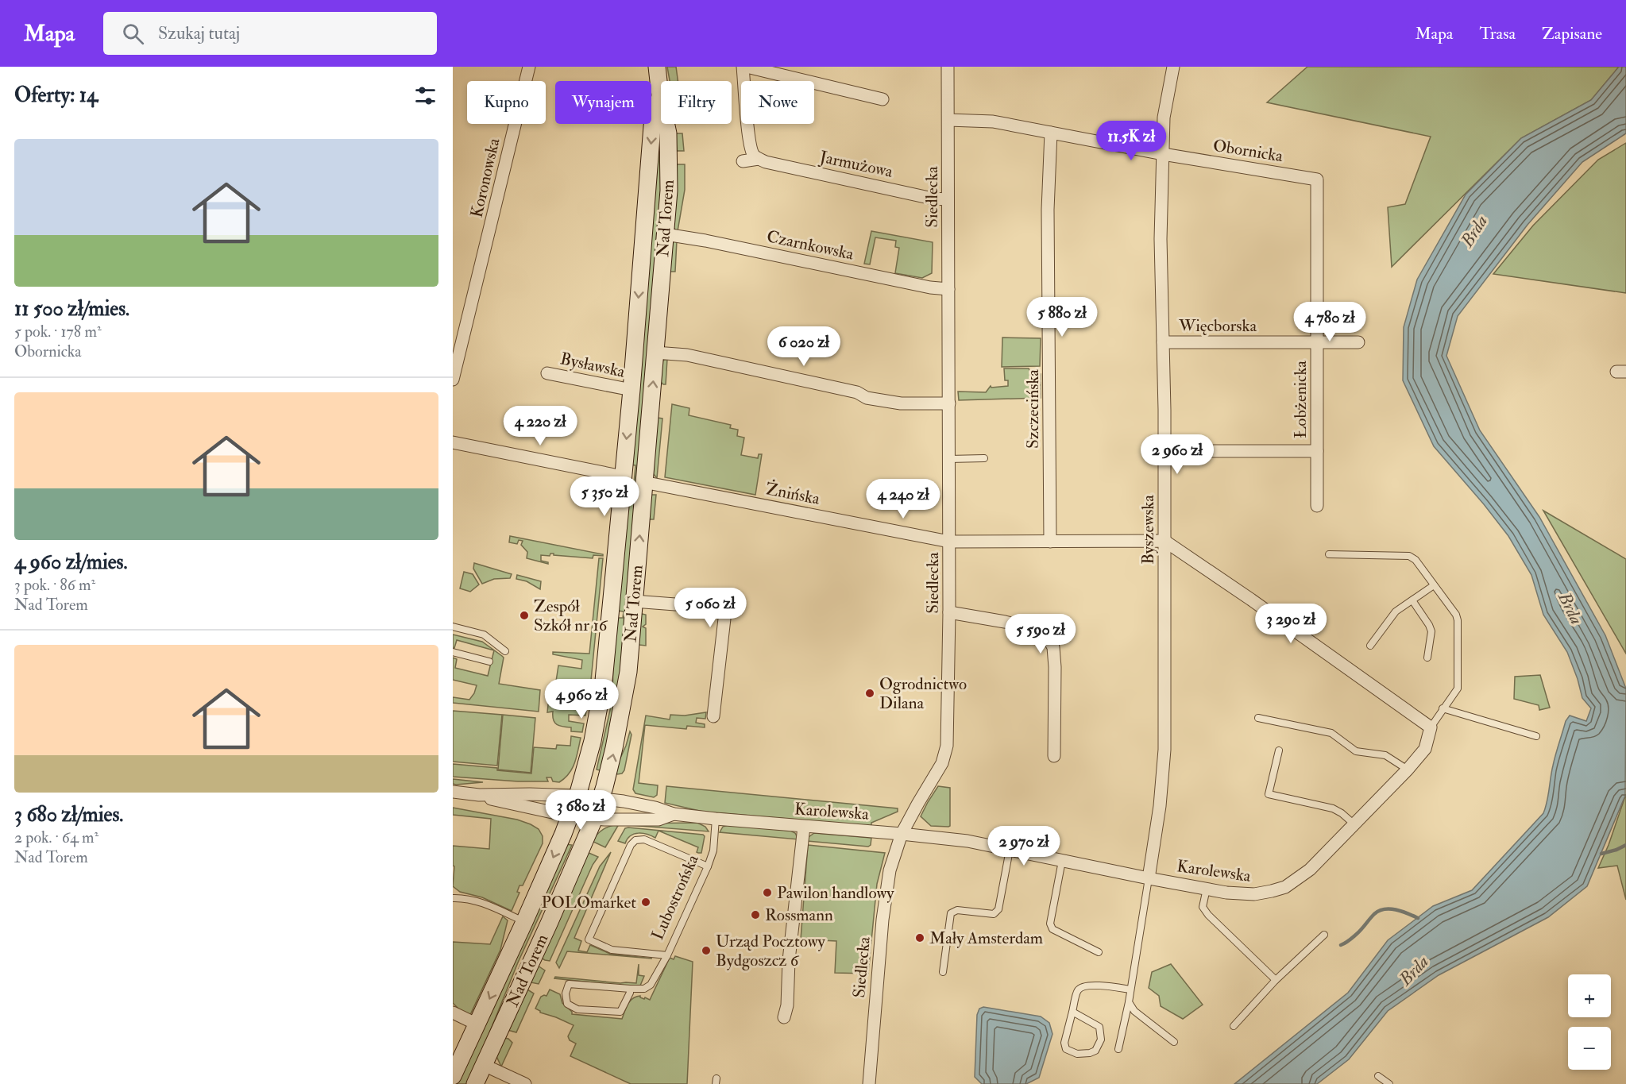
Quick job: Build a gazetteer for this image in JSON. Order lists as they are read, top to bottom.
{
  "streets": {
    "main road": ["Nad Torem"],
    "street": [
      "Obornicka",
      "Jarmużowa",
      "Koronowska",
      "Siedlecka",
      "Czarnkowska",
      "Więcborska",
      "Bysławska",
      "Łobżenicka",
      "Szczecińska",
      "Żnińska",
      "Byszewska",
      "Karolewska"
    ],
    "lane": ["Lubostrońska"]
  },
  "crossings": [
    ["Obornicka", "Siedlecka"],
    ["Obornicka", "Łobżenicka"],
    ["Obornicka", "Szczecińska"],
    ["Obornicka", "Byszewska"],
    ["Jarmużowa", "Siedlecka"],
    ["Siedlecka", "Czarnkowska"],
    ["Siedlecka", "Żnińska"],
    ["Siedlecka", "Karolewska"],
    ["Nad Torem", "Czarnkowska"],
    ["Nad Torem", "Bysławska"],
    ["Nad Torem", "Żnińska"],
    ["Nad Torem", "Karolewska"],
    ["Więcborska", "Łobżenicka"],
    ["Więcborska", "Byszewska"],
    ["Szczecińska", "Żnińska"],
    ["Żnińska", "Byszewska"],
    ["Byszewska", "Karolewska"],
    ["Karolewska", "Lubostrońska"]
  ],
  "water": ["Brda"],
  "places": [
    "Zespół Szkół nr 16",
    "Ogrodnictwo Dilana",
    "Pawilon handlowy",
    "POLOmarket",
    "Rossmann",
    "Mały Amsterdam",
    "Urząd Pocztowy Bydgoszcz 6"
  ],
  "page": {
    "header": "Mapa",
    "search": "Szukaj tutaj",
    "nav": ["Mapa", "Trasa", "Zapisane"],
    "heading": "Oferty: 14",
    "chip": [
      "Kupno",
      "Wynajem",
      "Filtry",
      "Nowe"
    ],
    "price": [
      "11.5K zł",
      "5 880 zł",
      "4 780 zł",
      "6 020 zł",
      "4 220 zł",
      "2 960 zł",
      "5 350 zł",
      "4 240 zł",
      "5 060 zł",
      "3 290 zł",
      "5 590 zł",
      "4 960 zł",
      "3 680 zł",
      "2 970 zł"
    ],
    "list": [
      {
        "name": "11 500 zł/mies.",
        "note": "5 pok. · 178 m² · Obornicka"
      },
      {
        "name": "4 960 zł/mies.",
        "note": "3 pok. · 86 m² · Nad Torem"
      },
      {
        "name": "3 680 zł/mies.",
        "note": "2 pok. · 64 m² · Nad Torem"
      }
    ],
    "map_buttons": ["+", "−"]
  }
}
